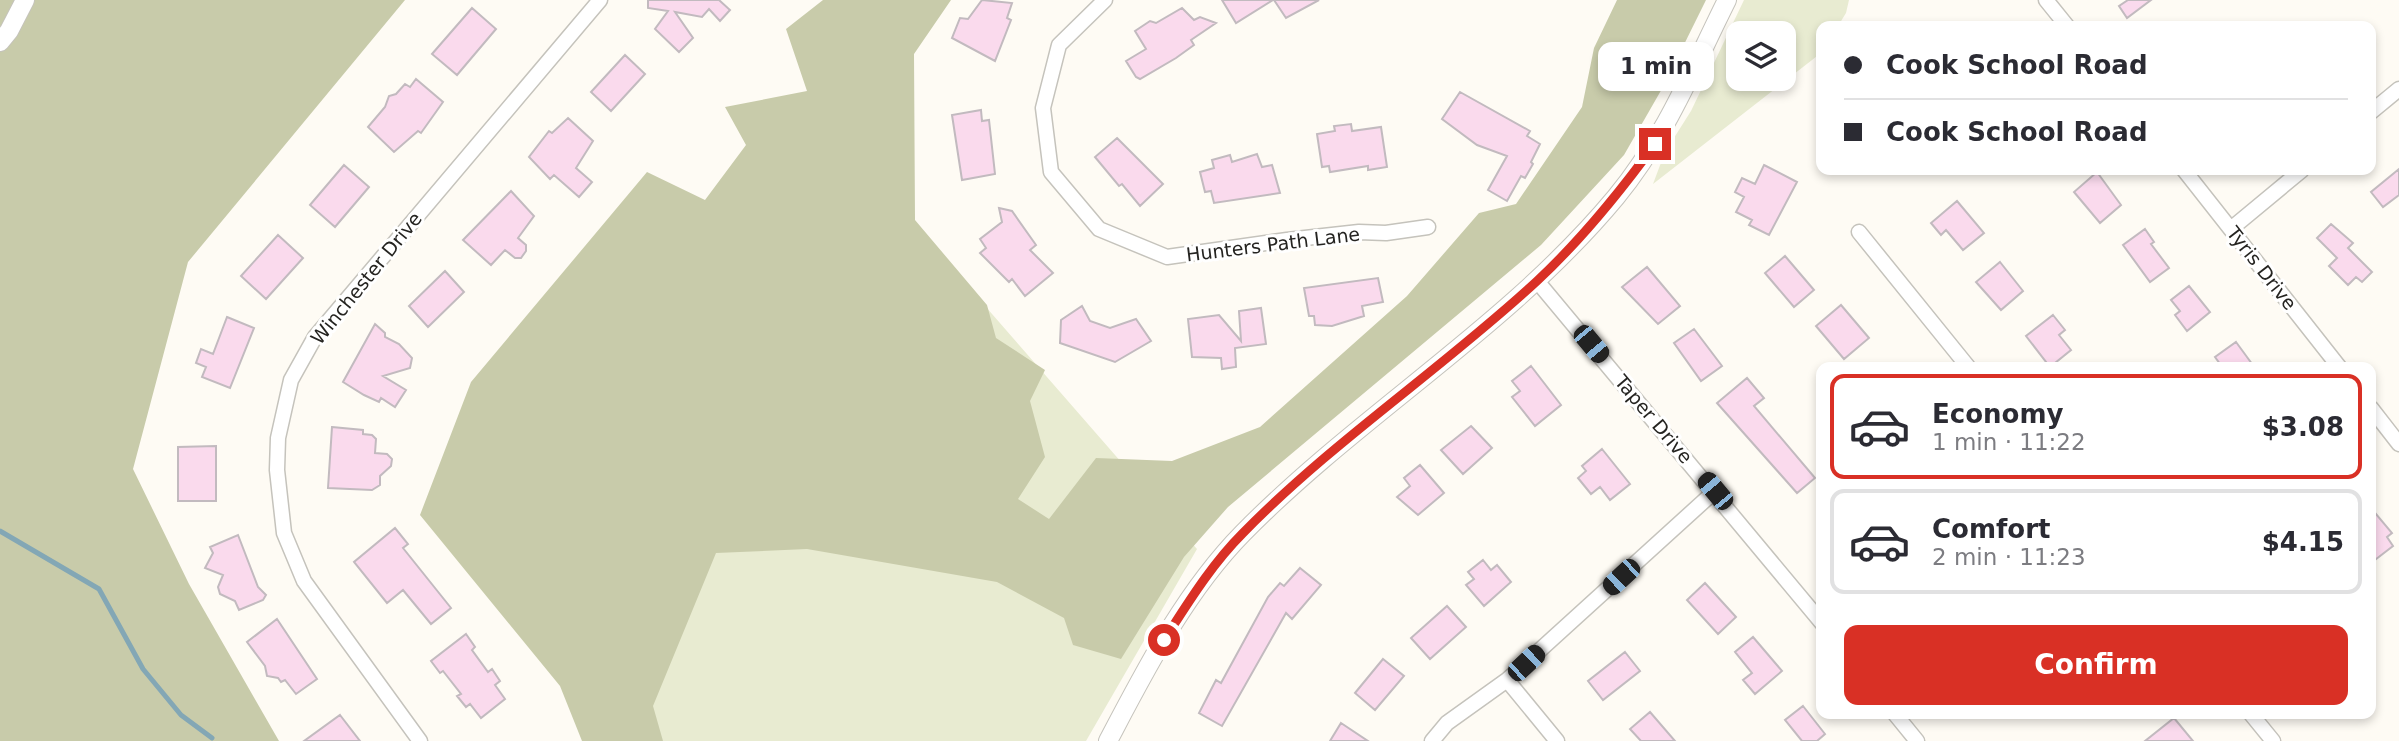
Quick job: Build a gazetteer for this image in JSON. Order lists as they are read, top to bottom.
{
  "streets": {
    "street": [
      "Hunters Path Lane",
      "Tyris Drive",
      "Winchester Drive",
      "Taper Drive"
    ]
  },
  "page": {
    "banner": ["Cook School Road", "Cook School Road"],
    "bubble": "1 min",
    "list": [
      {
        "name": "Economy",
        "note": "1 min · 11:22",
        "value": "$3.08"
      },
      {
        "name": "Comfort",
        "note": "2 min · 11:23",
        "value": "$4.15"
      }
    ],
    "buttons": "Confirm"
  }
}
